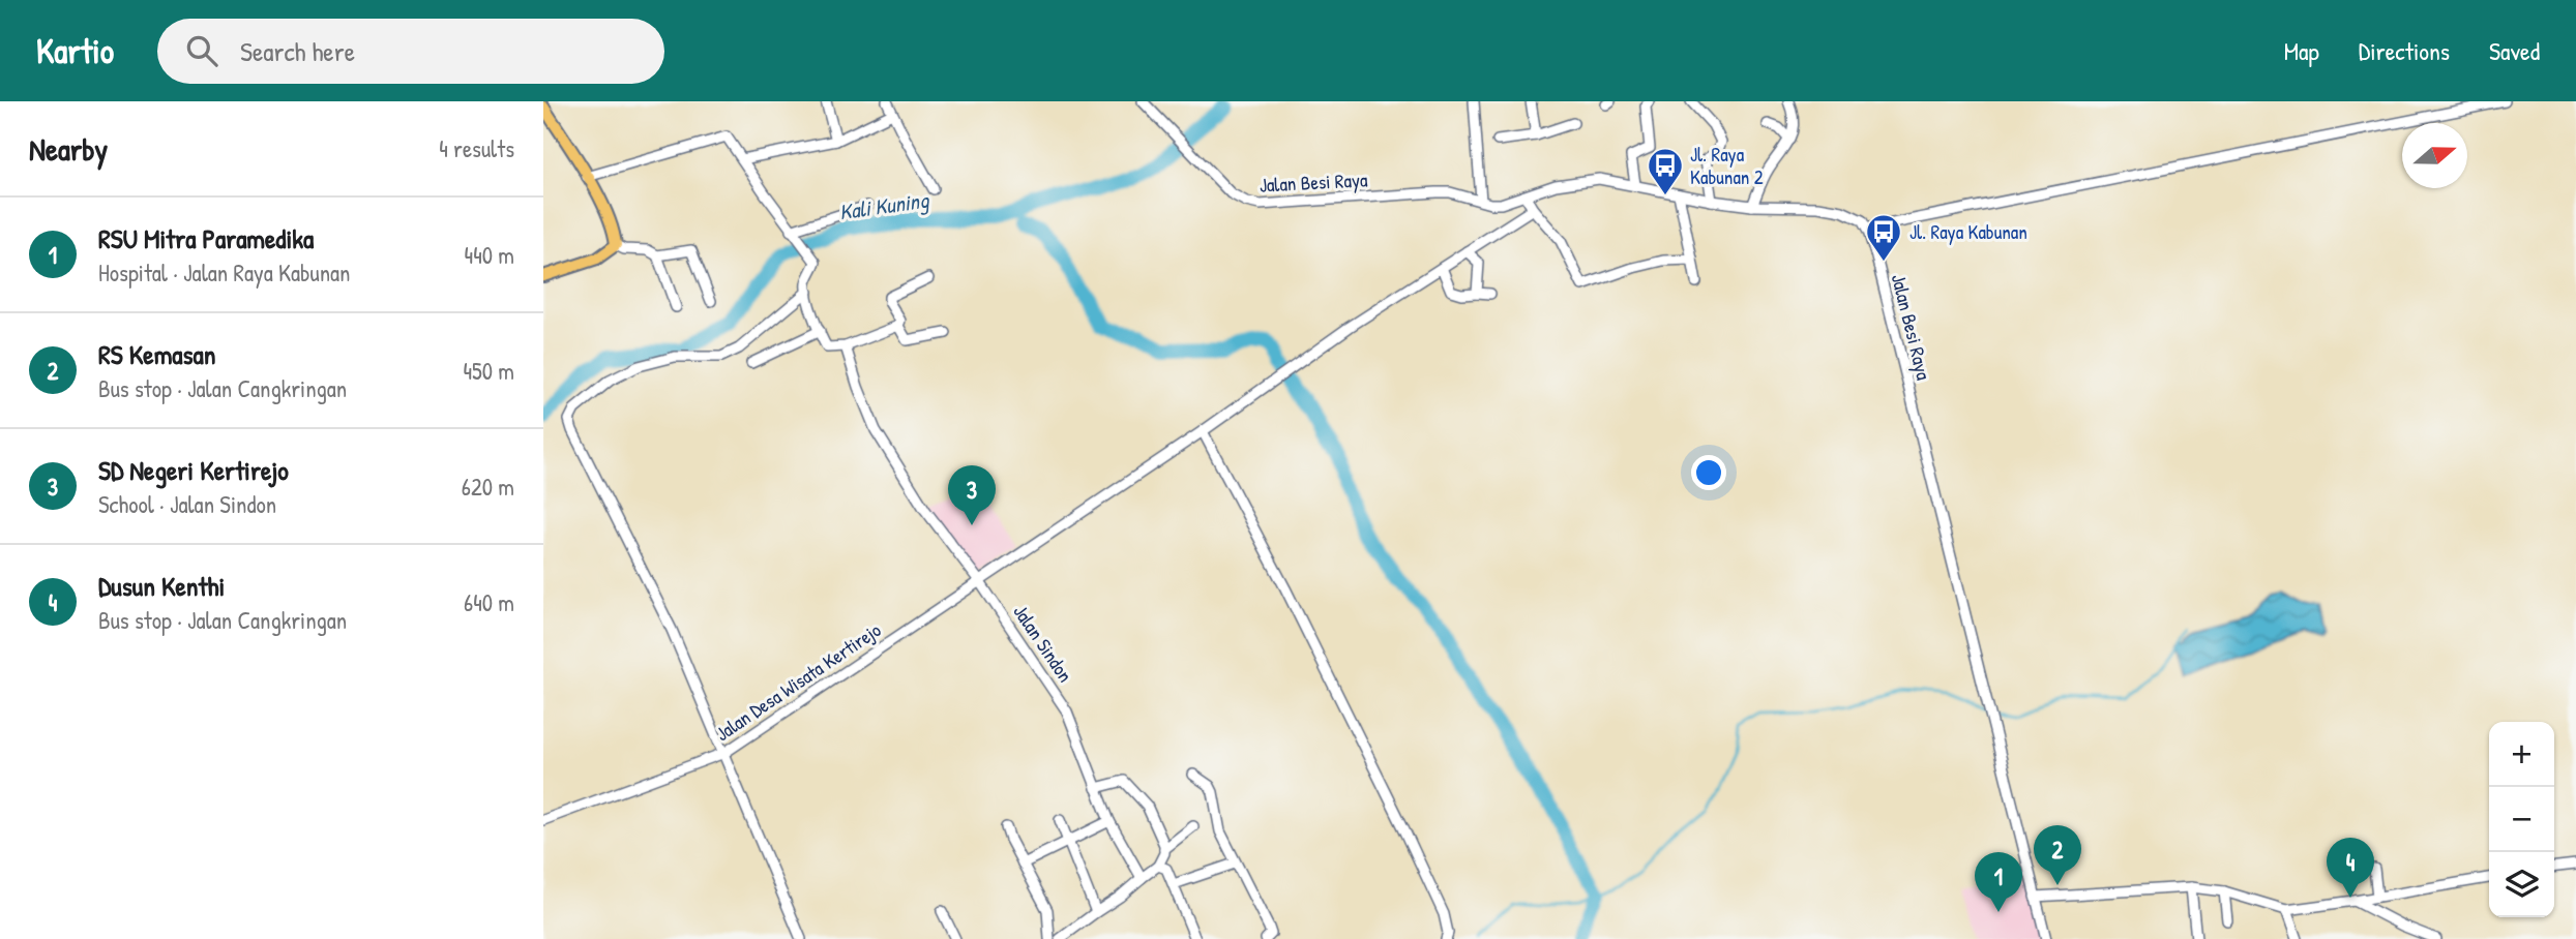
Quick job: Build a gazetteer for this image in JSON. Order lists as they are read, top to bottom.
{
  "streets": {
    "street": ["Jalan Besi Raya", "Jalan Sindon", "Jalan Desa Wisata Kertirejo"]
  },
  "crossings": [
    ["Jalan Sindon", "Jalan Desa Wisata Kertirejo"]
  ],
  "water": ["Kali Kuning"],
  "places": {
    "bus stop": ["Jl. Raya Kabunan 2", "Jl. Raya Kabunan"]
  },
  "north": "right",
  "page": {
    "header": "Kartio",
    "search": "Search here",
    "nav": ["Map", "Directions", "Saved"],
    "heading": ["Nearby", "4 results"],
    "list": [
      {
        "mark": "1",
        "name": "RSU Mitra Paramedika",
        "note": "Hospital · Jalan Raya Kabunan",
        "value": "440 m"
      },
      {
        "mark": "2",
        "name": "RS Kemasan",
        "note": "Bus stop · Jalan Cangkringan",
        "value": "450 m"
      },
      {
        "mark": "3",
        "name": "SD Negeri Kertirejo",
        "note": "School · Jalan Sindon",
        "value": "620 m"
      },
      {
        "mark": "4",
        "name": "Dusun Kenthi",
        "note": "Bus stop · Jalan Cangkringan",
        "value": "640 m"
      }
    ],
    "pins": [
      "3",
      "2",
      "4",
      "1"
    ],
    "map_buttons": ["+", "−"]
  }
}
